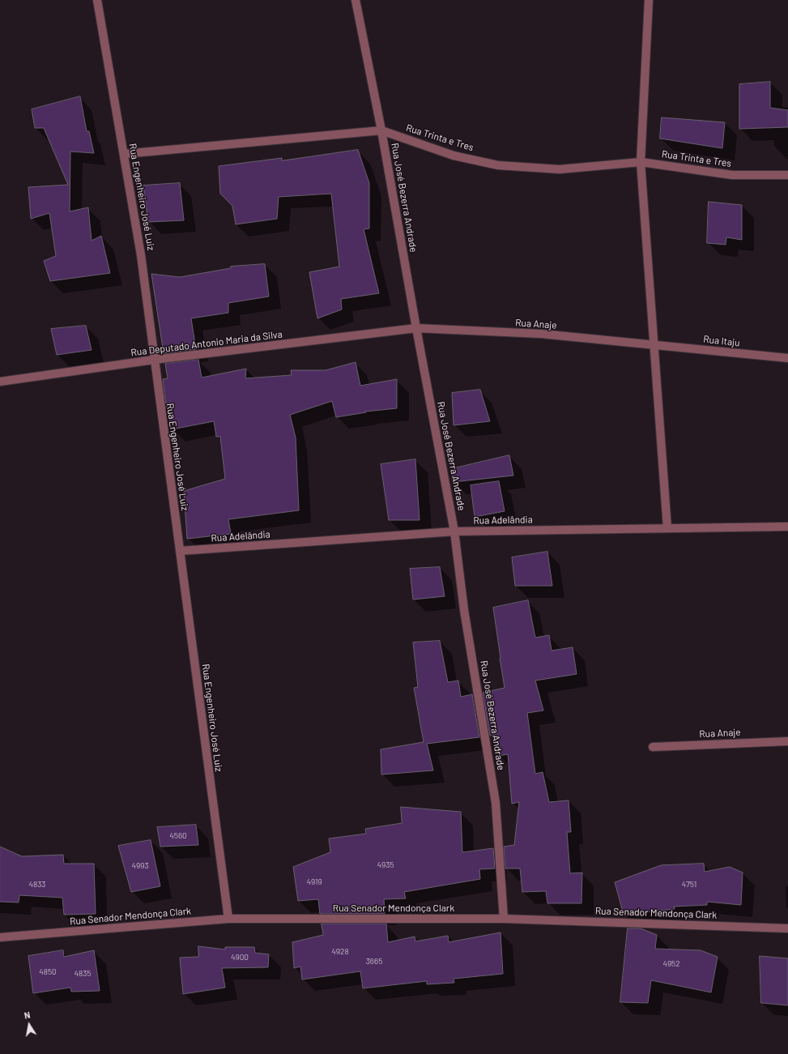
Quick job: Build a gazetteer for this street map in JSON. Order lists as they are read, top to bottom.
{
  "streets": {
    "street": [
      "Rua Trinta e Tres",
      "Rua Engenheiro José Luiz",
      "Rua José Bezerra Andrade",
      "Rua Anaje",
      "Rua Itaju",
      "Rua Deputado Antonio Maria da Silva",
      "Rua Adelândia",
      "Rua Senador Mendonça Clark"
    ]
  },
  "crossings": [
    ["Rua Trinta e Tres", "Rua Engenheiro José Luiz"],
    ["Rua Trinta e Tres", "Rua José Bezerra Andrade"],
    ["Rua Engenheiro José Luiz", "Rua Deputado Antonio Maria da Silva"],
    ["Rua Engenheiro José Luiz", "Rua Adelândia"],
    ["Rua Engenheiro José Luiz", "Rua Senador Mendonça Clark"],
    ["Rua José Bezerra Andrade", "Rua Anaje"],
    ["Rua José Bezerra Andrade", "Rua Deputado Antonio Maria da Silva"],
    ["Rua José Bezerra Andrade", "Rua Adelândia"],
    ["Rua José Bezerra Andrade", "Rua Senador Mendonça Clark"],
    ["Rua Anaje", "Rua Itaju"],
    ["Rua Anaje", "Rua Deputado Antonio Maria da Silva"]
  ],
  "house_numbers": [
    "4560",
    "4935",
    "4993",
    "4919",
    "4833",
    "4751",
    "4928",
    "4900",
    "3665",
    "4952",
    "4850",
    "4835"
  ],
  "north": "top"
}
